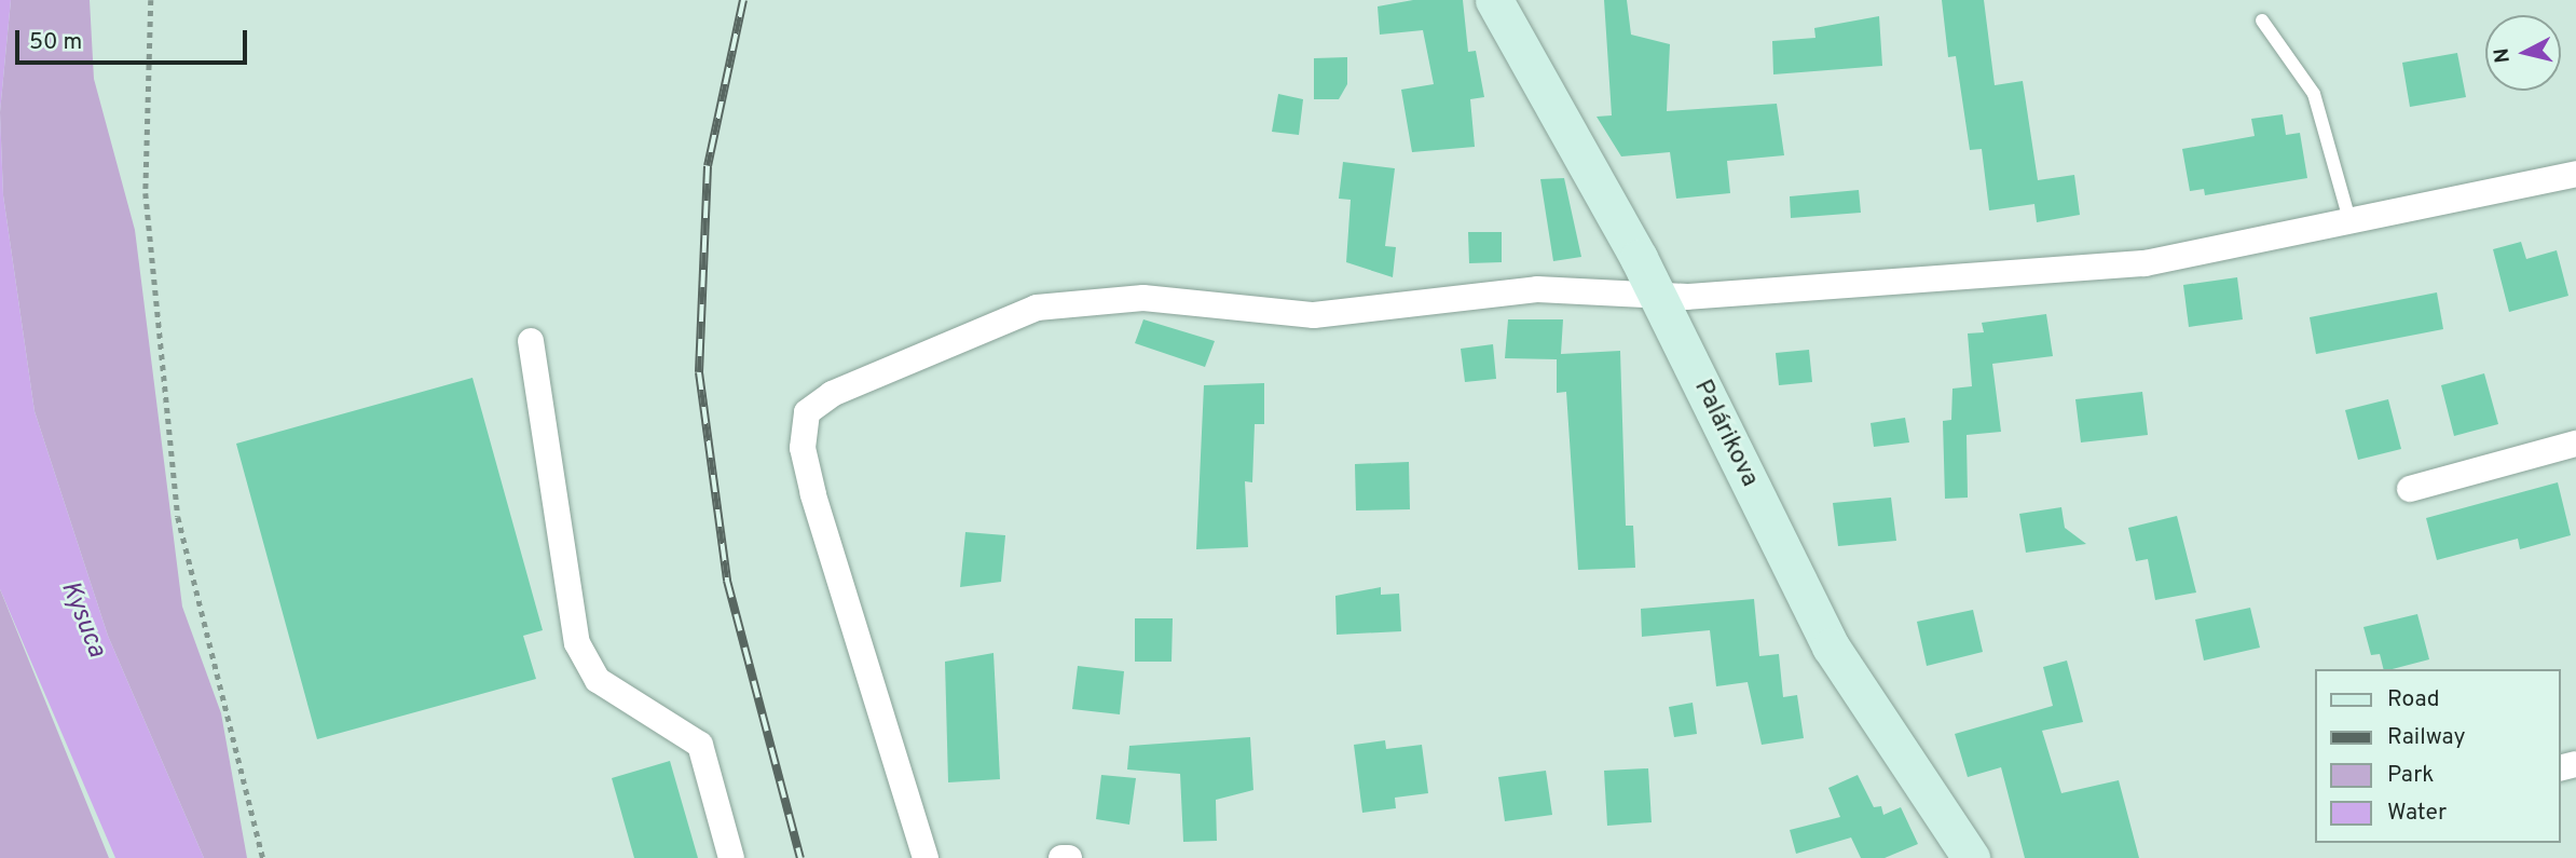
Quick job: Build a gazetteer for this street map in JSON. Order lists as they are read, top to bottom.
{
  "streets": {
    "main road": ["Palárikova"]
  },
  "water": ["Kysuca"],
  "legend": [
    "Road",
    "Railway",
    "Park",
    "Water"
  ],
  "scale_bar": "50 m",
  "north": "left"
}
